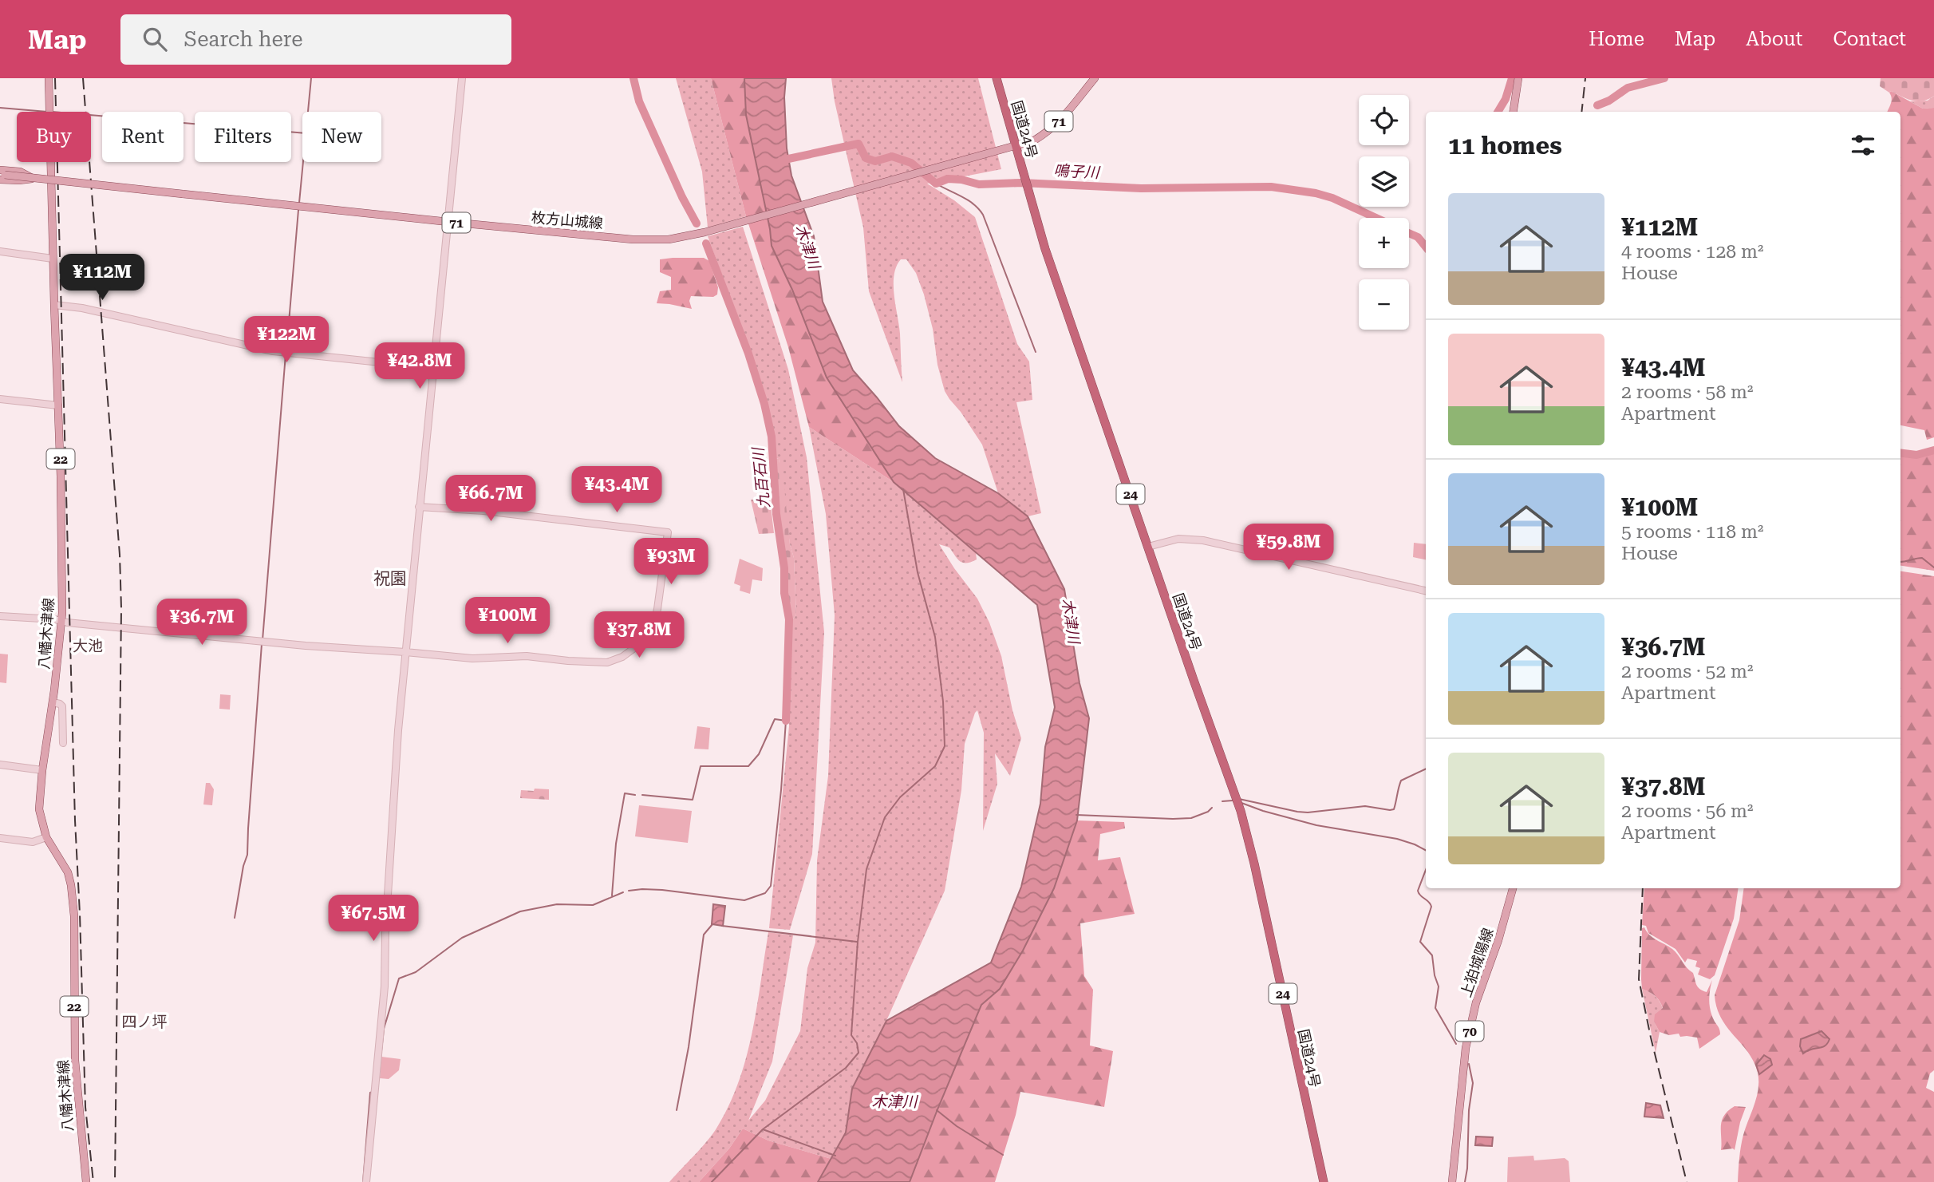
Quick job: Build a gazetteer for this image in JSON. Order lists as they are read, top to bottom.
{
  "streets": {
    "highway": ["国道24号", "24"],
    "main road": [
      "71",
      "枚方山城線",
      "22",
      "八幡木津線",
      "上狛城陽線",
      "70"
    ]
  },
  "crossings": [
    ["71", "枚方山城線"],
    ["71", "八幡木津線"],
    ["国道24号", "枚方山城線"]
  ],
  "districts": ["祝園", "大池", "四ノ坪"],
  "water": ["鳴子川", "木津川", "九百石川"],
  "page": {
    "header": "Map",
    "search": "Search here",
    "nav": [
      "Home",
      "Map",
      "About",
      "Contact"
    ],
    "map_buttons": ["+", "−"],
    "chip": [
      "Buy",
      "Rent",
      "Filters",
      "New"
    ],
    "heading": "11 homes",
    "list": [
      {
        "name": "¥112M",
        "note": "4 rooms · 128 m² · House"
      },
      {
        "name": "¥43.4M",
        "note": "2 rooms · 58 m² · Apartment"
      },
      {
        "name": "¥100M",
        "note": "5 rooms · 118 m² · House"
      },
      {
        "name": "¥36.7M",
        "note": "2 rooms · 52 m² · Apartment"
      },
      {
        "name": "¥37.8M",
        "note": "2 rooms · 56 m² · Apartment"
      }
    ],
    "price": [
      "¥112M",
      "¥122M",
      "¥42.8M",
      "¥43.4M",
      "¥66.7M",
      "¥59.8M",
      "¥93M",
      "¥100M",
      "¥36.7M",
      "¥37.8M",
      "¥67.5M"
    ]
  }
}
